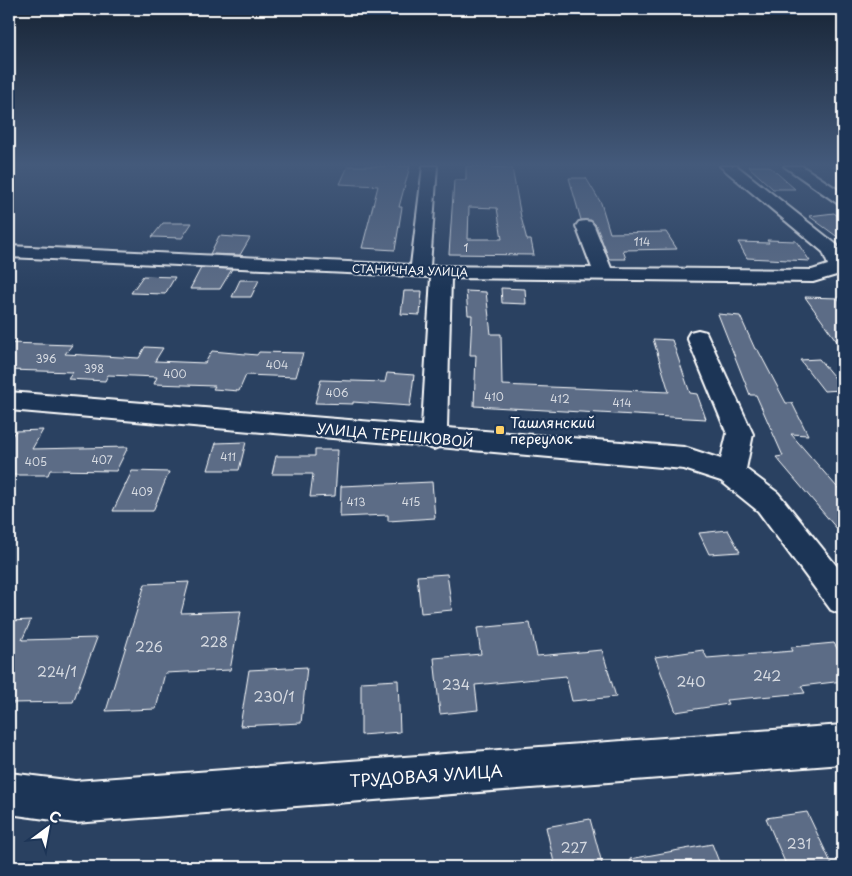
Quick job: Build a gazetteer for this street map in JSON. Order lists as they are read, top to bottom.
{
  "streets": {
    "street": ["СТАНИЧНАЯ УЛИЦА", "УЛИЦА ТЕРЕШКОВОЙ", "ТРУДОВАЯ УЛИЦА"]
  },
  "places": {
    "transit": ["Ташлянский переулок"]
  },
  "house_numbers": [
    "114",
    "1",
    "396",
    "404",
    "398",
    "400",
    "406",
    "410",
    "412",
    "414",
    "411",
    "407",
    "405",
    "409",
    "413",
    "415",
    "228",
    "226",
    "224/1",
    "242",
    "240",
    "234",
    "230/1",
    "231",
    "227"
  ],
  "north": "top right"
}
